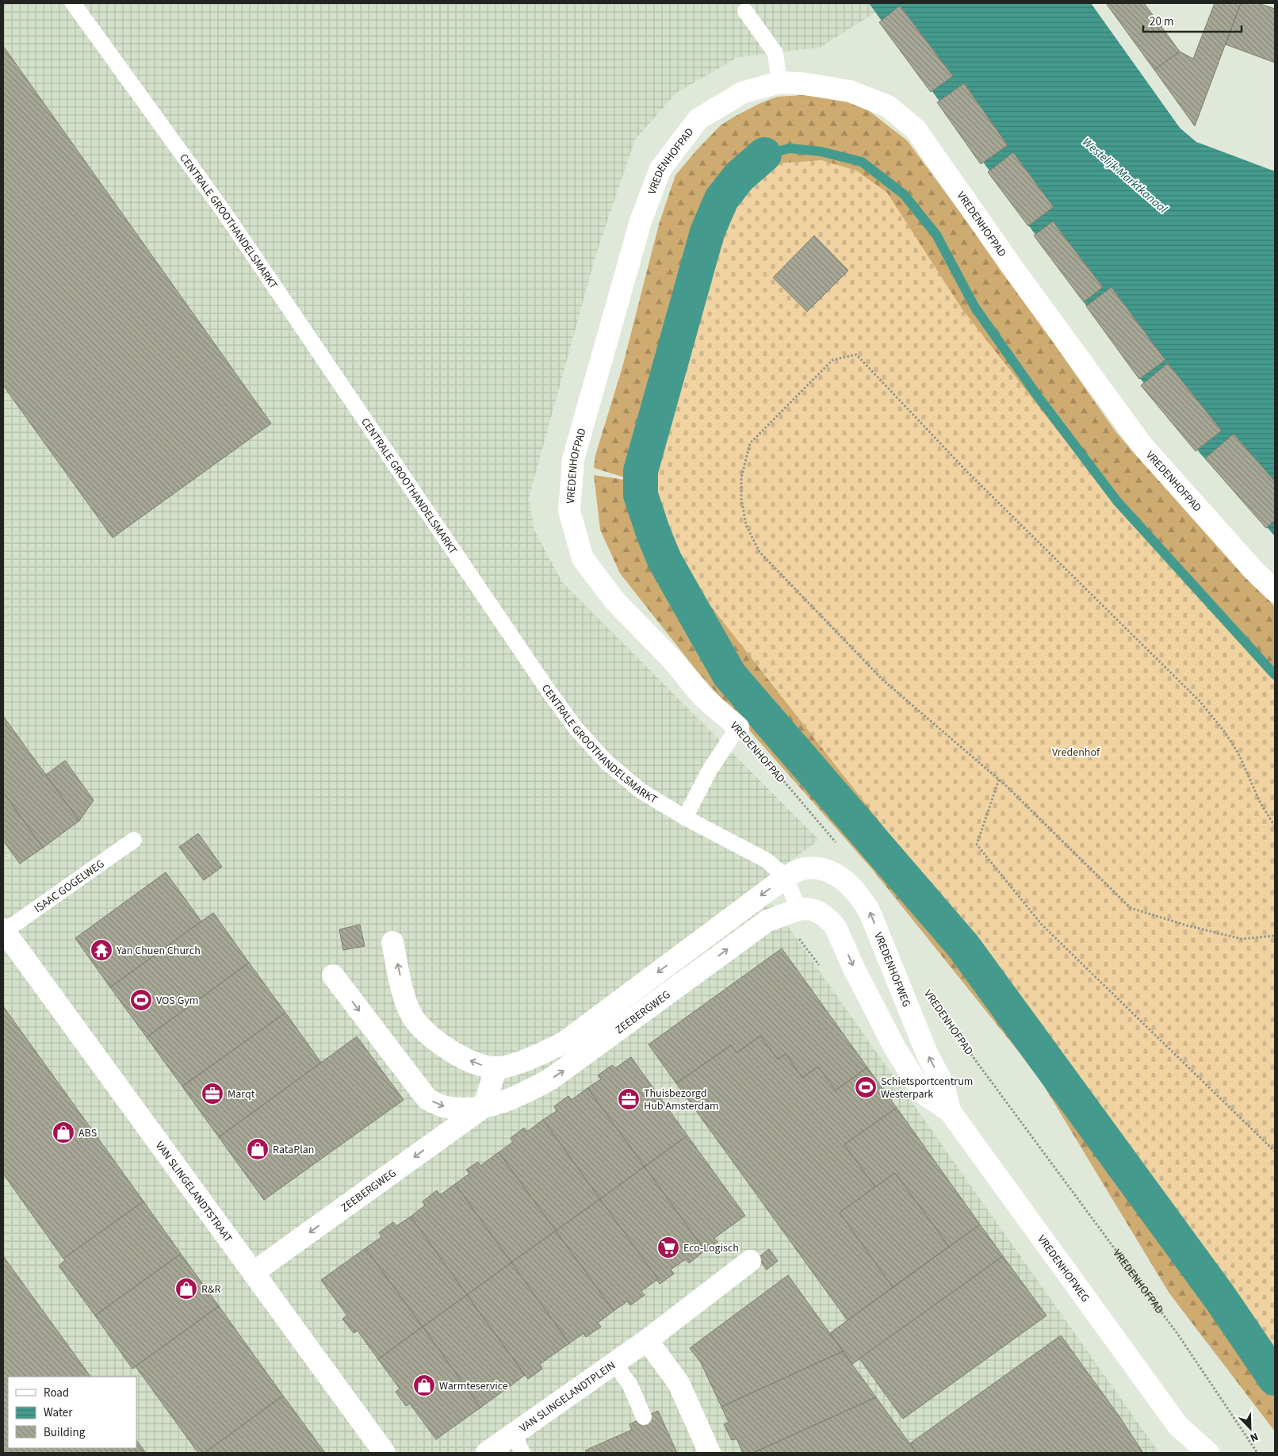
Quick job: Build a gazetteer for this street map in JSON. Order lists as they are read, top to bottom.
{
  "streets": {
    "street": [
      "VREDENHOFPAD",
      "VREDENHOFWEG",
      "ZEEBERGWEG",
      "VAN SLINGELANDTSTRAAT",
      "VAN SLINGELANDTPLEIN"
    ],
    "lane": ["CENTRALE GROOTHANDELSMARKT", "ISAAC GOGELWEG"]
  },
  "crossings": [
    ["CENTRALE GROOTHANDELSMARKT", "VREDENHOFWEG"],
    ["CENTRALE GROOTHANDELSMARKT", "ZEEBERGWEG"],
    ["ISAAC GOGELWEG", "VAN SLINGELANDTSTRAAT"],
    ["VREDENHOFWEG", "ZEEBERGWEG"],
    ["ZEEBERGWEG", "VAN SLINGELANDTSTRAAT"]
  ],
  "water": ["Westelijk Marktkanaal"],
  "parks": ["Vredenhof"],
  "places": {
    "temple": ["Yan Chuen Church"],
    "sports": ["VOS Gym", "Schietsportcentrum Westerpark"],
    "office": ["Marqt", "Thuisbezorgd Hub Amsterdam"],
    "shop": [
      "ABS",
      "RataPlan",
      "R&R",
      "Warmteservice"
    ],
    "supermarket": ["Eco-Logisch"]
  },
  "legend": ["Road", "Water", "Building"],
  "scale_bar": "20 m",
  "north": "bottom right"
}
